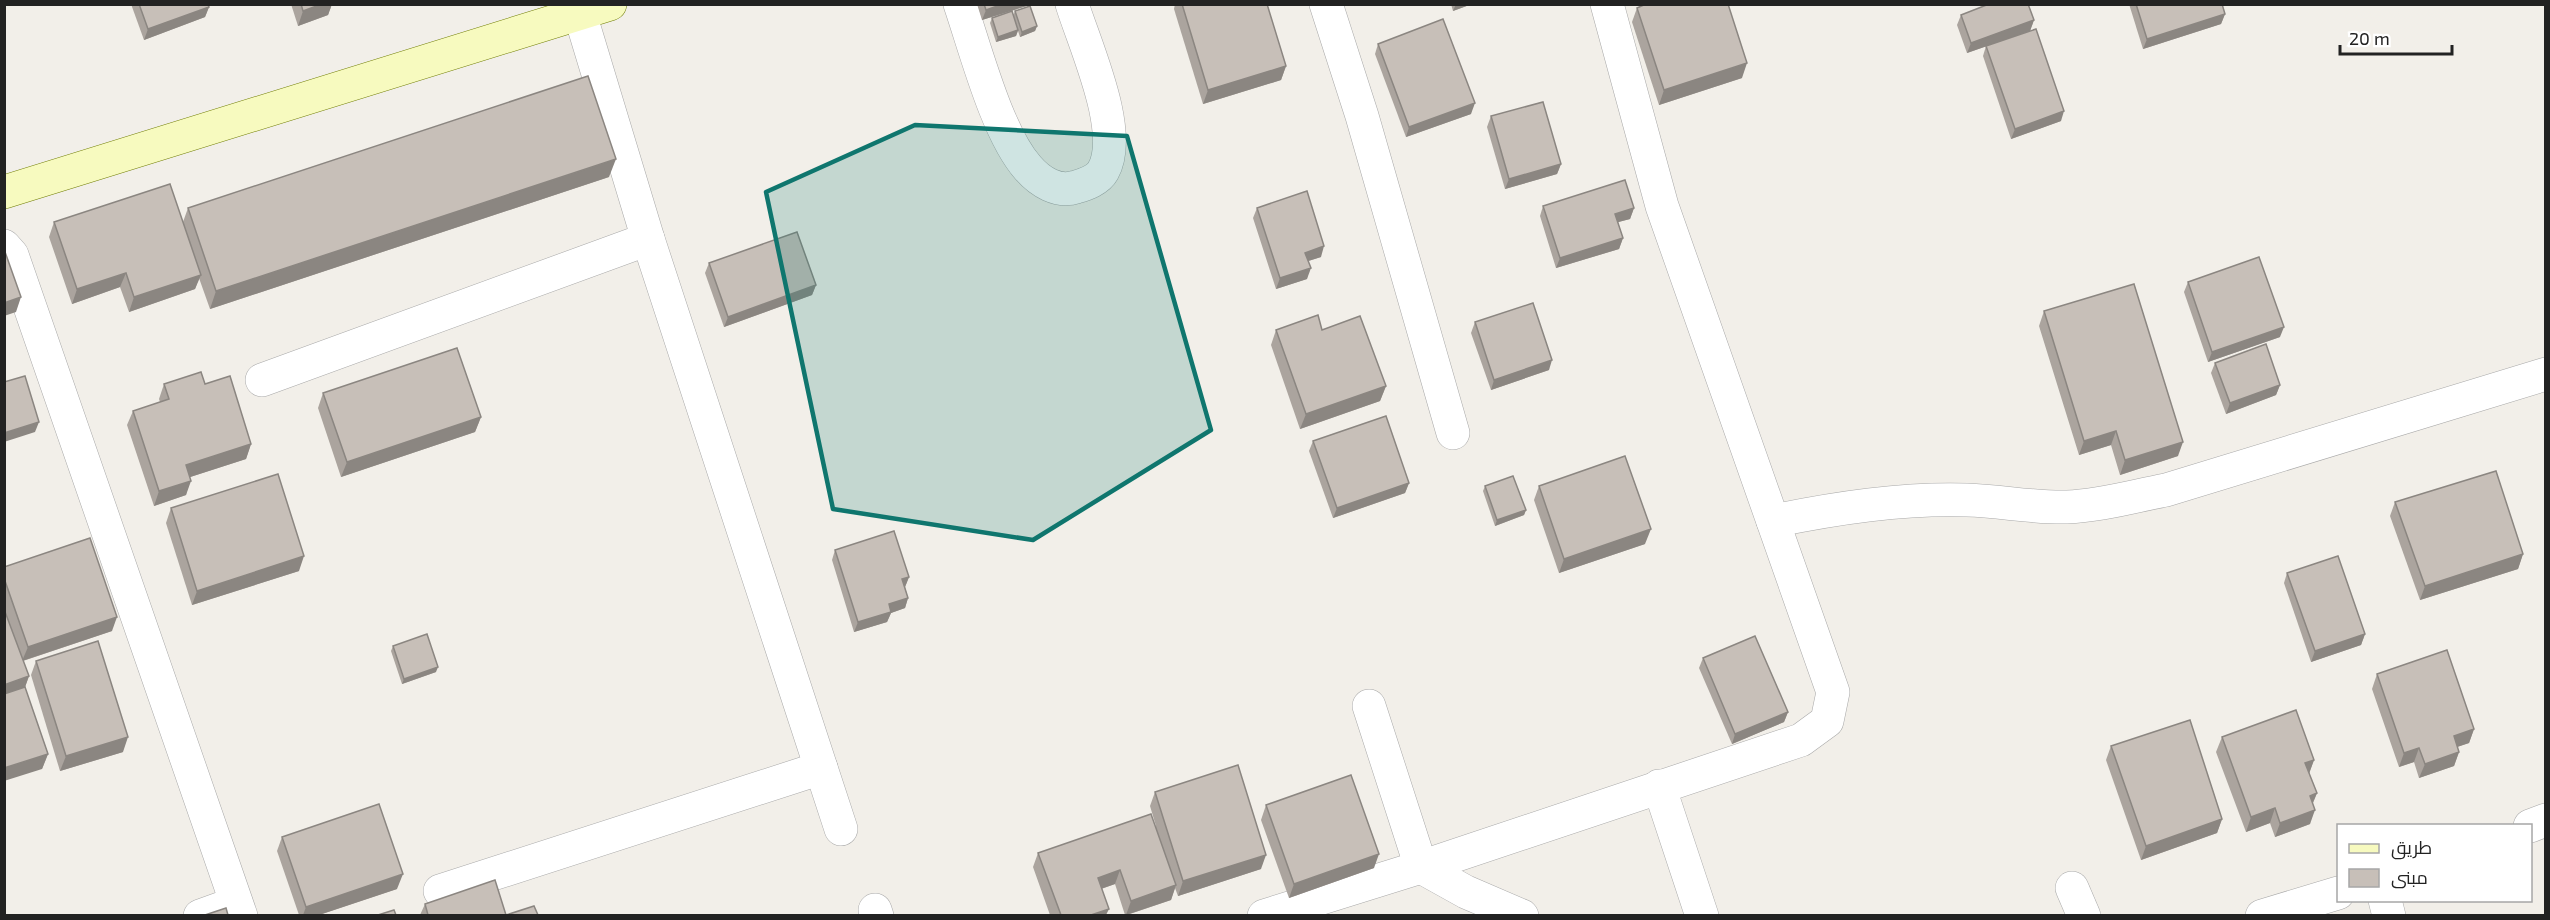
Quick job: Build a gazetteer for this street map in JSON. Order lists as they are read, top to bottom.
{
  "legend": ["طريق", "مبنى"],
  "scale_bar": "20 m"
}
